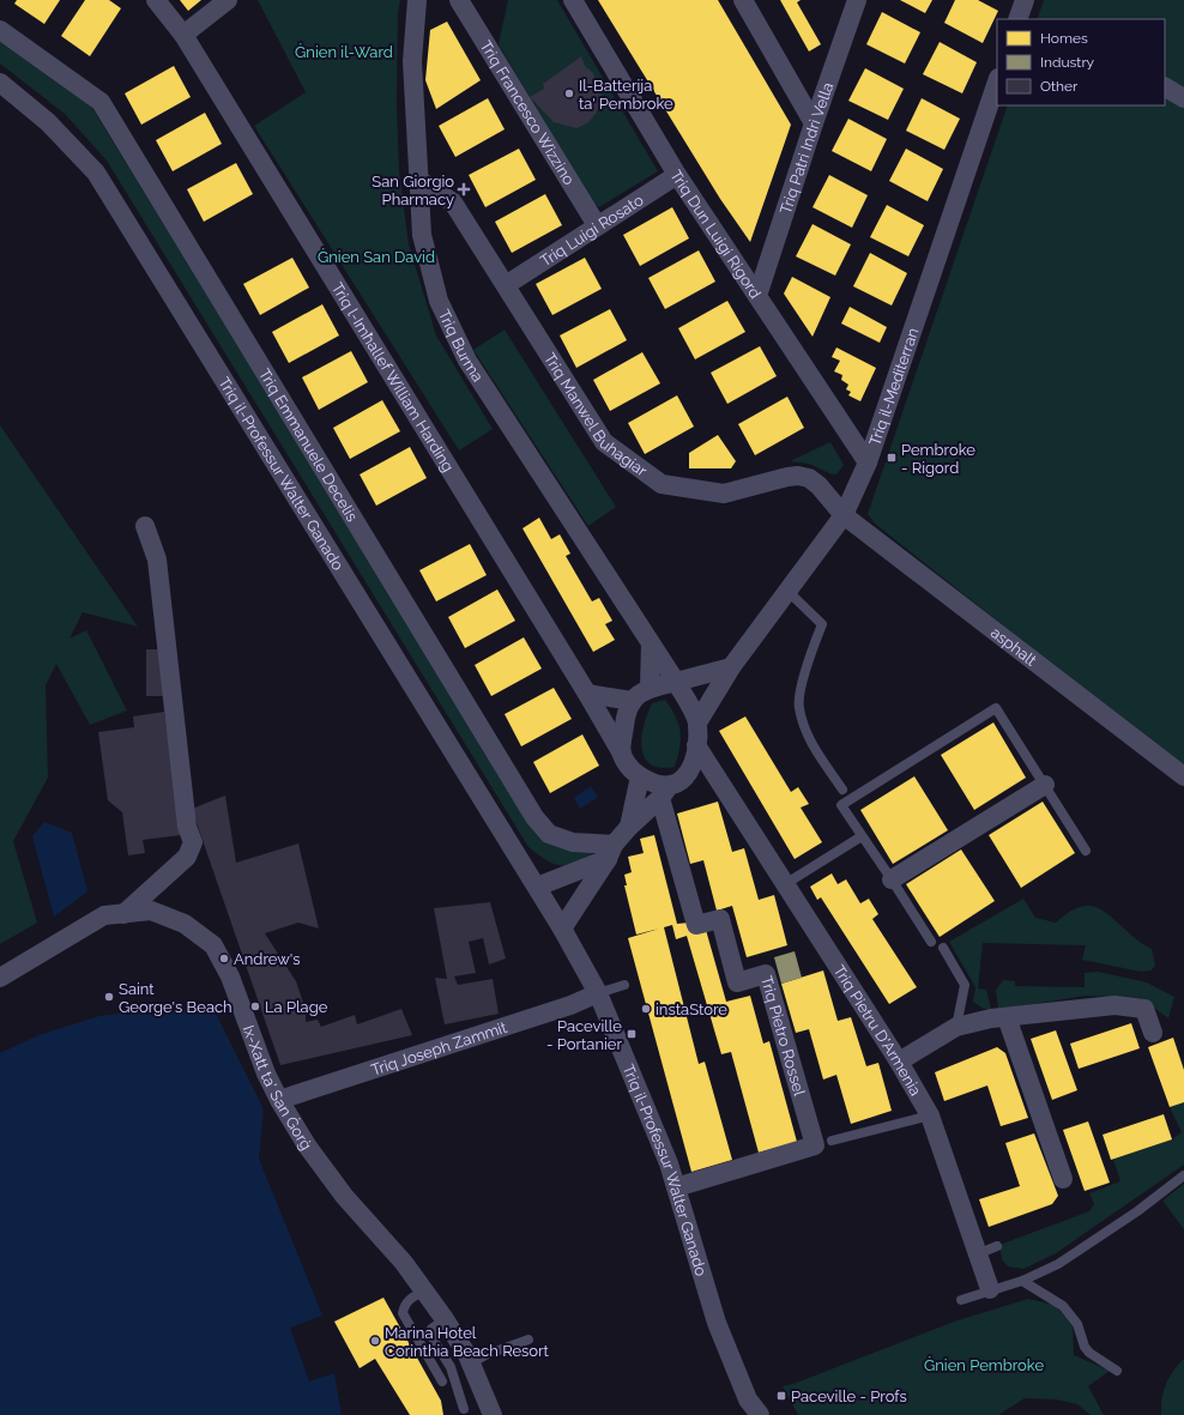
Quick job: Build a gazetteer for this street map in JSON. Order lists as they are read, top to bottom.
{
  "streets": {
    "street": [
      "Triq Francesco Wizzino",
      "Triq Patri Indrì Vella",
      "Triq Luigi Rosato",
      "Triq Dun Luigi Rigord",
      "Triq Burma",
      "Triq l-Imħallef William Harding",
      "Triq il-Mediterran",
      "Triq Manwel Buhagiar",
      "Triq Emmanuele Decelis",
      "Triq il-Professur Walter Ganado",
      "asphalt",
      "Triq Pietru D'Armenia",
      "Triq Pietro Rossel",
      "Triq Joseph Zammit",
      "Ix-Xatt ta' San Ġorġ"
    ]
  },
  "crossings": [
    ["Triq Francesco Wizzino", "Triq Luigi Rosato"],
    ["Triq Patri Indrì Vella", "Triq Dun Luigi Rigord"],
    ["Triq Luigi Rosato", "Triq Dun Luigi Rigord"],
    ["Triq Luigi Rosato", "Triq Manwel Buhagiar"],
    ["Triq Dun Luigi Rigord", "Triq il-Mediterran"],
    ["Triq Burma", "Triq l-Imħallef William Harding"],
    ["Triq Burma", "Triq il-Mediterran"],
    ["Triq Burma", "Triq Manwel Buhagiar"],
    ["Triq Burma", "Triq Pietru D'Armenia"],
    ["Triq Burma", "Triq Pietro Rossel"],
    ["Triq l-Imħallef William Harding", "Triq il-Mediterran"],
    ["Triq l-Imħallef William Harding", "Triq Pietru D'Armenia"],
    ["Triq l-Imħallef William Harding", "Triq Pietro Rossel"],
    ["Triq il-Mediterran", "Triq Manwel Buhagiar"],
    ["Triq il-Mediterran", "asphalt"],
    ["Triq il-Mediterran", "Triq Pietru D'Armenia"],
    ["Triq il-Mediterran", "Triq Pietro Rossel"],
    ["Triq Manwel Buhagiar", "asphalt"],
    ["Triq il-Professur Walter Ganado", "Triq Pietro Rossel"],
    ["Triq il-Professur Walter Ganado", "Triq Joseph Zammit"],
    ["Triq Pietru D'Armenia", "Triq Pietro Rossel"],
    ["Triq Joseph Zammit", "Ix-Xatt ta' San Ġorġ"]
  ],
  "parks": ["Ġnien il-Ward", "Ġnien San David", "Ġnien Pembroke"],
  "places": {
    "other": [
      "Il-Batterija ta' Pembroke",
      "Andrew's",
      "Saint George's Beach",
      "La Plage",
      "instaStore",
      "Marina Hotel Corinthia Beach Resort"
    ],
    "health": ["San Giorgio Pharmacy"],
    "transit": ["Pembroke - Rigord", "Paceville - Portanier", "Paceville - Profs"]
  },
  "legend": ["Homes", "Industry", "Other"]
}
